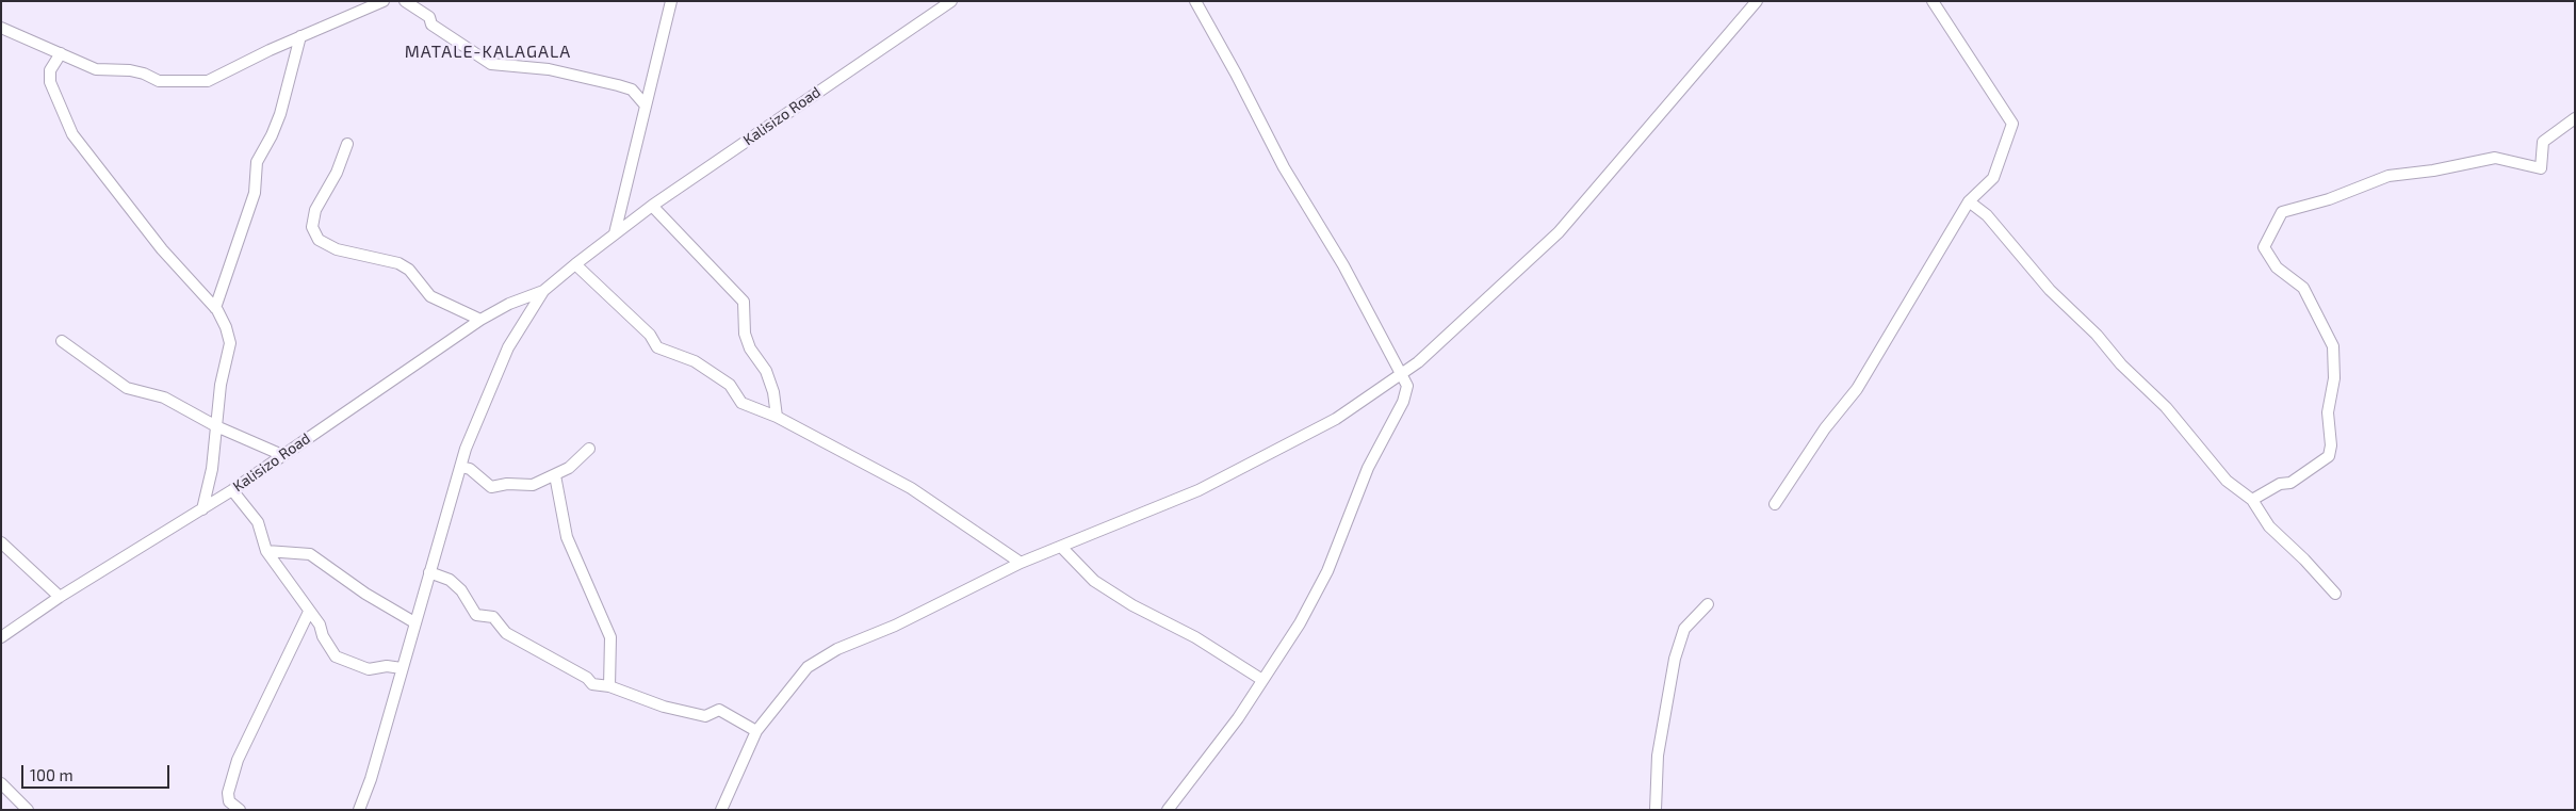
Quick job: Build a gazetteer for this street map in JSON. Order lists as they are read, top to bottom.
{
  "streets": {
    "street": ["Kalisizo Road"]
  },
  "districts": ["MATALE-KALAGALA"],
  "scale_bar": "100 m"
}
